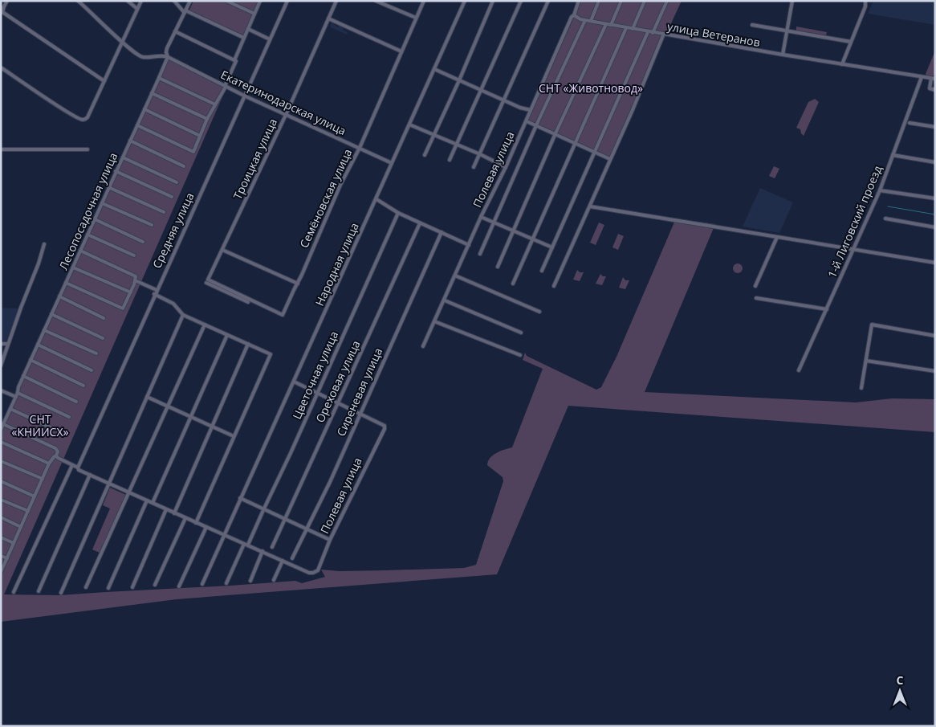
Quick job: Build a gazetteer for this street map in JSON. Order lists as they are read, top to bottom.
{
  "streets": {
    "street": [
      "улица Ветеранов",
      "Екатеринодарская улица",
      "Троицкая улица",
      "Полевая улица",
      "Семёновская улица",
      "Лесопосадочная улица",
      "1-й Лиговский проезд",
      "Средняя улица",
      "Народная улица",
      "Цветочная улица",
      "Ореховая улица",
      "Сиреневая улица"
    ]
  },
  "crossings": [
    ["улица Ветеранов", "1-й Лиговский проезд"],
    ["Екатеринодарская улица", "Троицкая улица"],
    ["Екатеринодарская улица", "Семёновская улица"],
    ["Екатеринодарская улица", "Лесопосадочная улица"],
    ["Екатеринодарская улица", "Средняя улица"],
    ["Екатеринодарская улица", "Народная улица"],
    ["Троицкая улица", "Семёновская улица"],
    ["Полевая улица", "Сиреневая улица"]
  ],
  "parks": ["СНТ «Животновод»", "СНТ «КНИИСХ»"],
  "north": "top"
}
